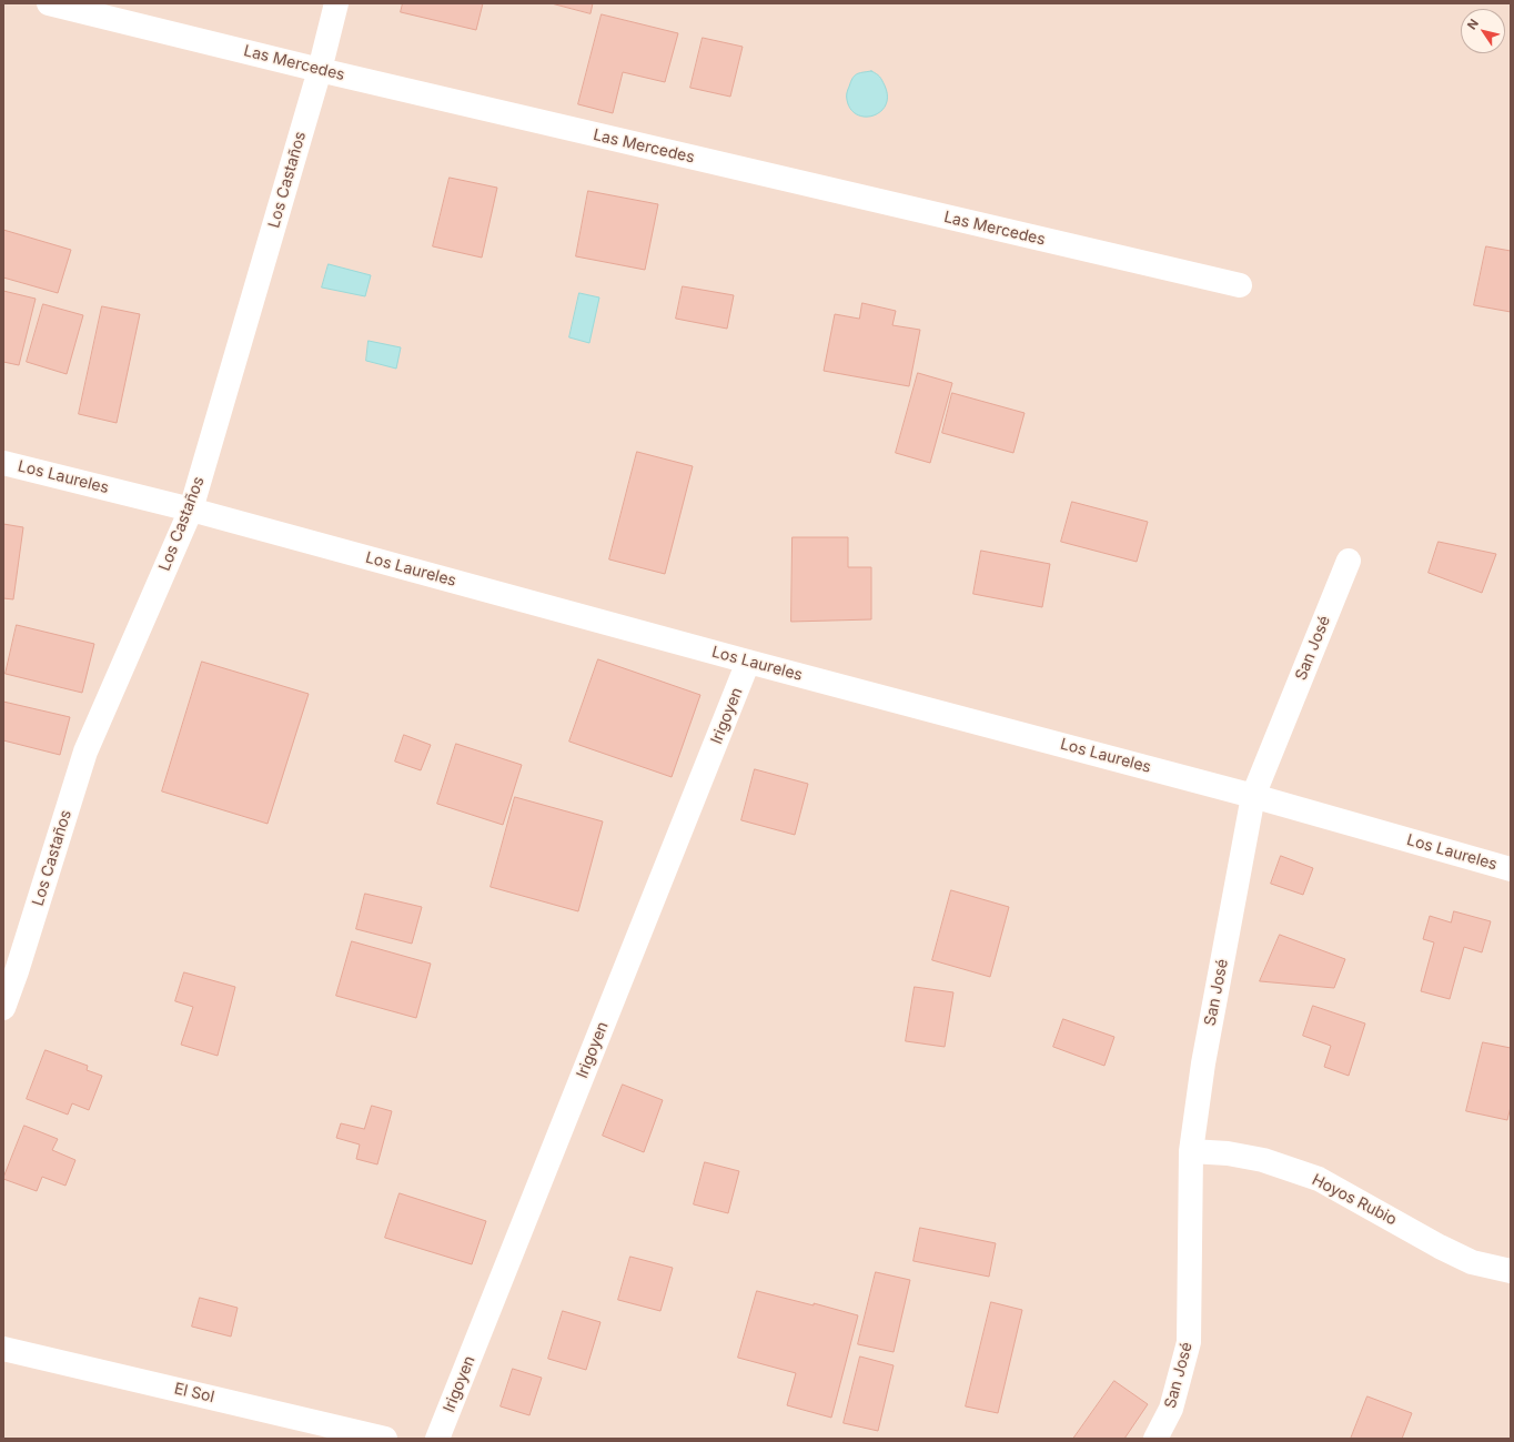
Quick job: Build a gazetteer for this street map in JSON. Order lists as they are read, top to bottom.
{
  "streets": {
    "street": [
      "Las Mercedes",
      "Los Castaños",
      "Los Laureles",
      "San José",
      "Irigoyen",
      "Hoyos Rubio",
      "El Sol"
    ]
  },
  "crossings": [
    ["Las Mercedes", "Los Castaños"],
    ["Los Castaños", "Los Laureles"],
    ["Los Laureles", "San José"],
    ["Los Laureles", "Irigoyen"],
    ["San José", "Hoyos Rubio"]
  ],
  "north": "top left"
}
